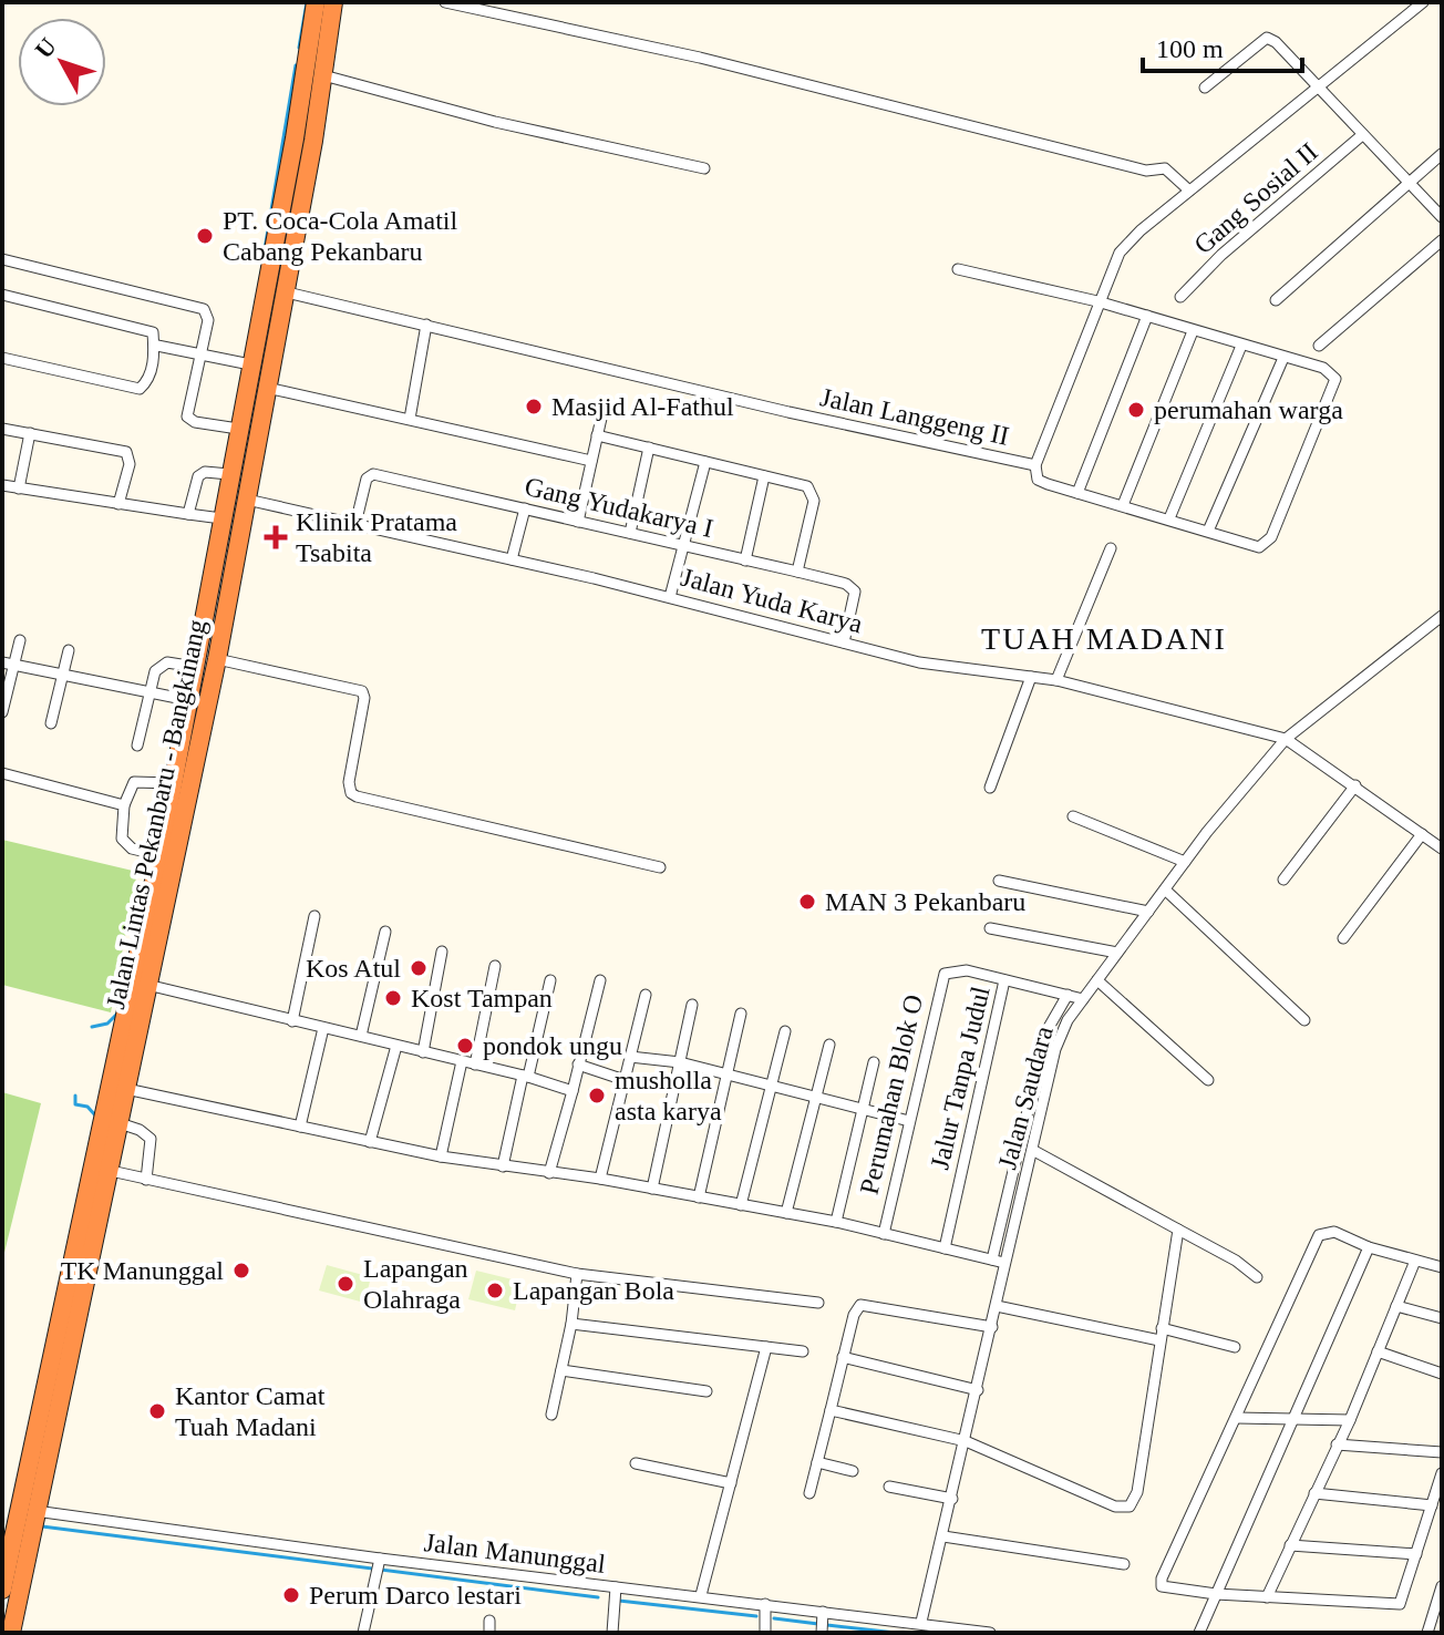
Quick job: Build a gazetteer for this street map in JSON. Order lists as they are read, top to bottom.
{
  "streets": {
    "highway": ["Jalan Lintas Pekanbaru - Bangkinang"],
    "street": [
      "Gang Sosial II",
      "Jalan Langgeng II",
      "Gang Yudakarya I",
      "Jalan Yuda Karya",
      "Jalur Tanpa Judul",
      "Perumahan Blok O",
      "Jalan Saudara",
      "Jalan Manunggal"
    ]
  },
  "crossings": [
    ["Jalan Langgeng II", "Jalan Lintas Pekanbaru - Bangkinang"],
    ["Gang Yudakarya I", "Jalan Yuda Karya"],
    ["Jalan Yuda Karya", "Jalan Lintas Pekanbaru - Bangkinang"],
    ["Jalan Yuda Karya", "Jalan Saudara"],
    ["Jalan Lintas Pekanbaru - Bangkinang", "Jalan Manunggal"],
    ["Jalur Tanpa Judul", "Perumahan Blok O"],
    ["Jalur Tanpa Judul", "Jalan Saudara"],
    ["Jalan Saudara", "Jalan Manunggal"]
  ],
  "districts": ["TUAH MADANI"],
  "places": {
    "other": [
      "PT. Coca-Cola Amatil Cabang Pekanbaru",
      "Masjid Al-Fathul",
      "perumahan warga",
      "MAN 3 Pekanbaru",
      "Kos Atul",
      "Kost Tampan",
      "pondok ungu",
      "musholla asta karya",
      "TK Manunggal",
      "Lapangan Olahraga",
      "Lapangan Bola",
      "Kantor Camat Tuah Madani",
      "Perum Darco lestari"
    ],
    "health": ["Klinik Pratama Tsabita"]
  },
  "scale_bar": "100 m",
  "north": "top left"
}
